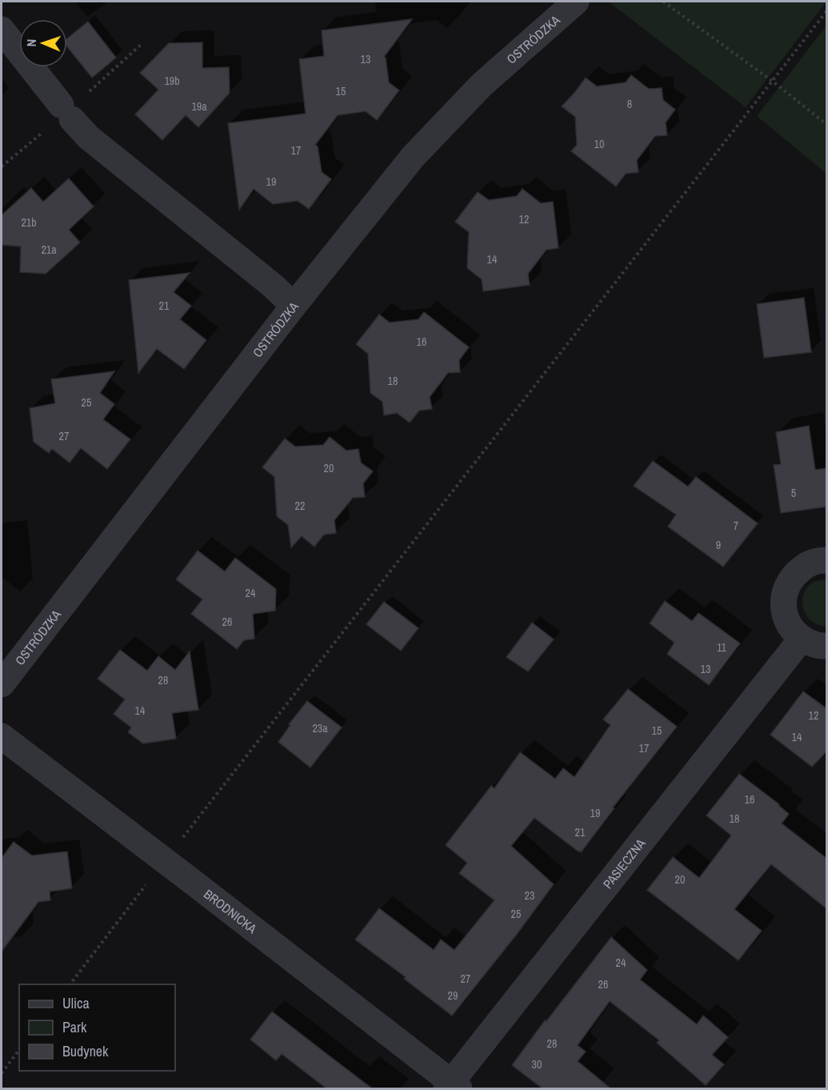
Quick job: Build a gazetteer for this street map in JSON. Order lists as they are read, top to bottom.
{
  "streets": {
    "street": ["OSTRÓDZKA", "PASIECZNA", "BRODNICKA"]
  },
  "crossings": [
    ["PASIECZNA", "BRODNICKA"]
  ],
  "house_numbers": [
    "13",
    "19b",
    "15",
    "8",
    "19a",
    "10",
    "17",
    "19",
    "12",
    "21b",
    "21a",
    "14",
    "21",
    "16",
    "18",
    "25",
    "27",
    "20",
    "5",
    "22",
    "7",
    "9",
    "24",
    "26",
    "11",
    "13",
    "28",
    "14",
    "12",
    "23a",
    "15",
    "14",
    "17",
    "16",
    "19",
    "18",
    "21",
    "20",
    "23",
    "25",
    "24",
    "27",
    "26",
    "29",
    "28",
    "30"
  ],
  "legend": ["Ulica", "Park", "Budynek"],
  "north": "left"
}
